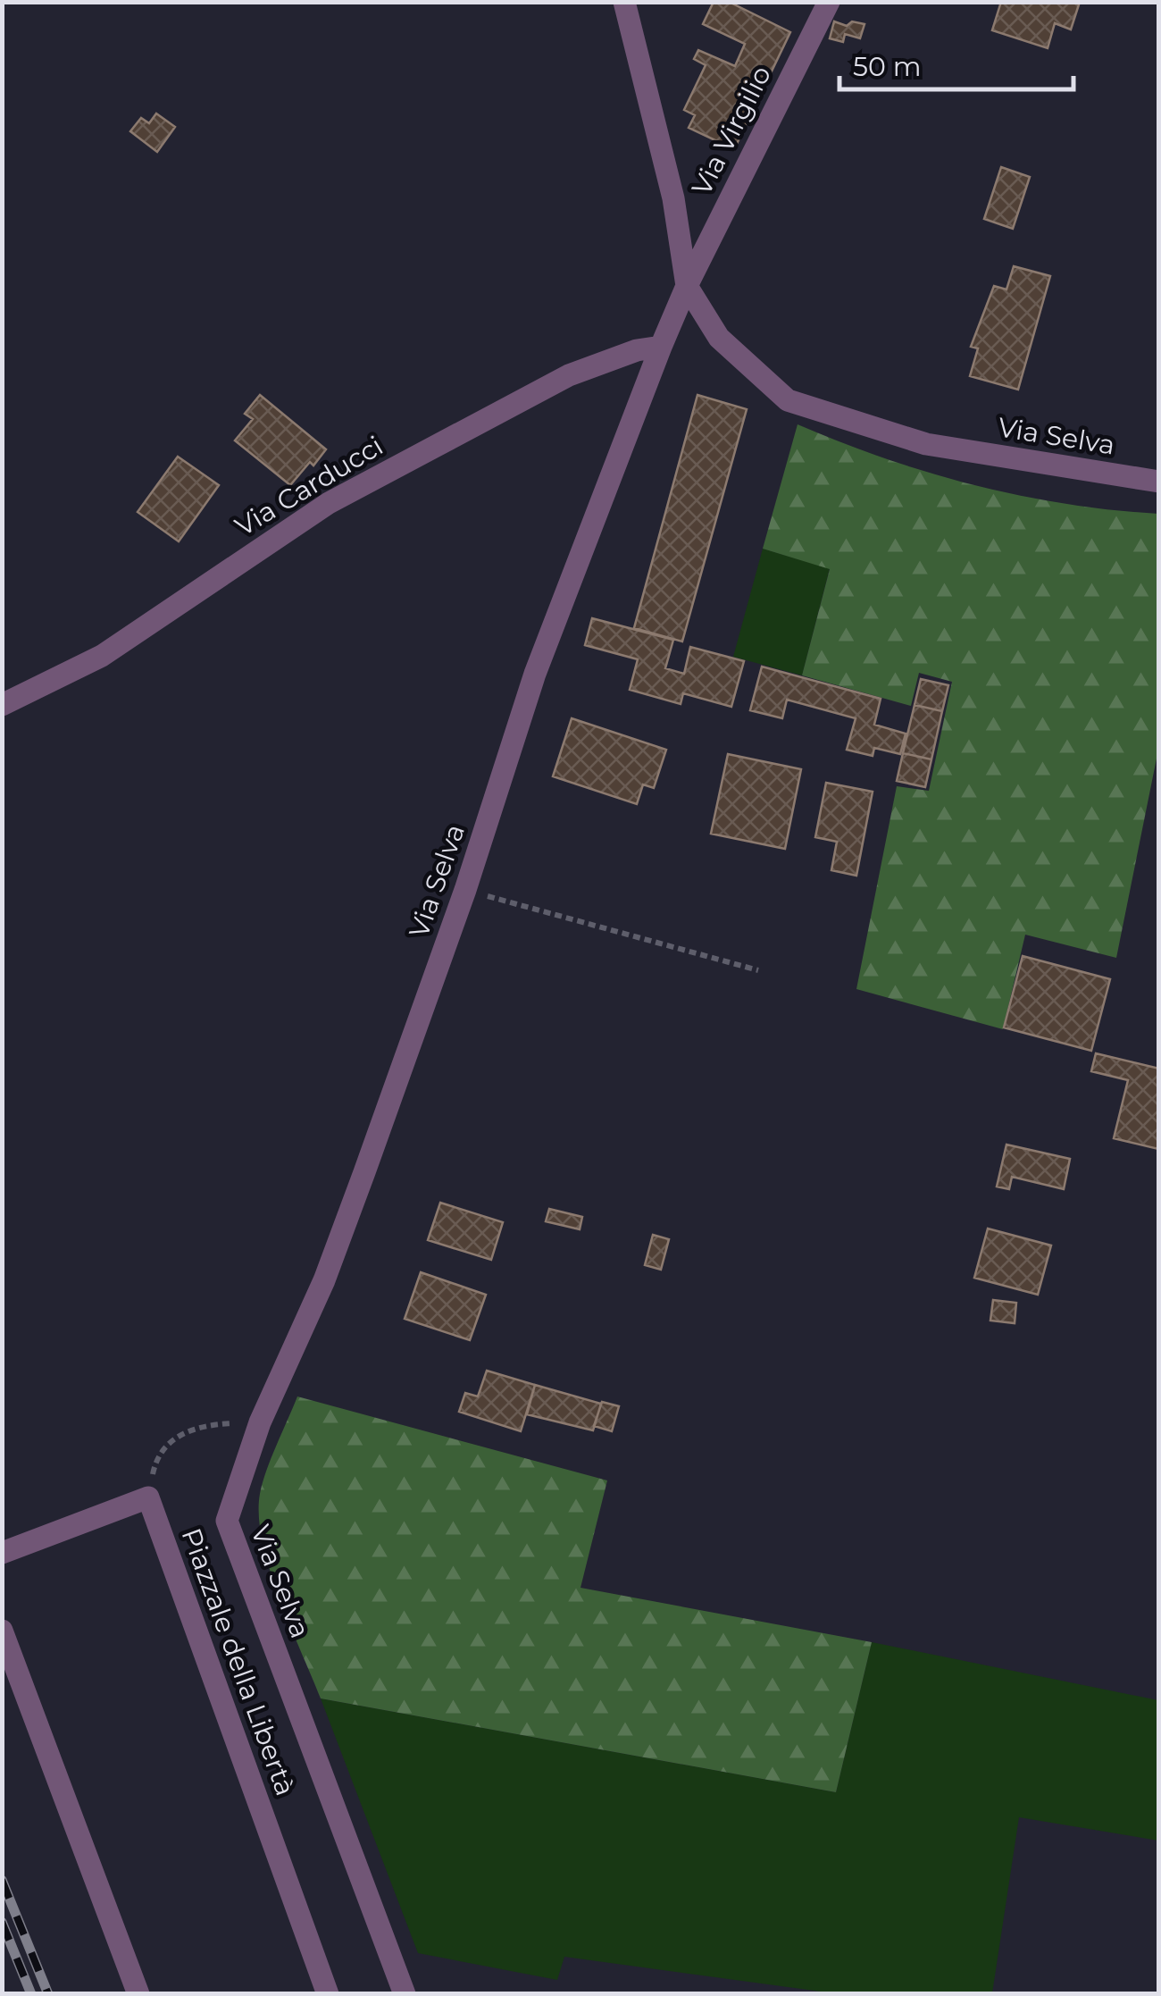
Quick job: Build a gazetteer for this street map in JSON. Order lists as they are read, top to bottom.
{
  "streets": {
    "street": [
      "Via Virgilio",
      "Via Selva",
      "Via Carducci",
      "Piazzale della Libertà"
    ]
  },
  "crossings": [
    ["Via Virgilio", "Via Selva"],
    ["Via Selva", "Via Carducci"]
  ],
  "scale_bar": "50 m"
}
